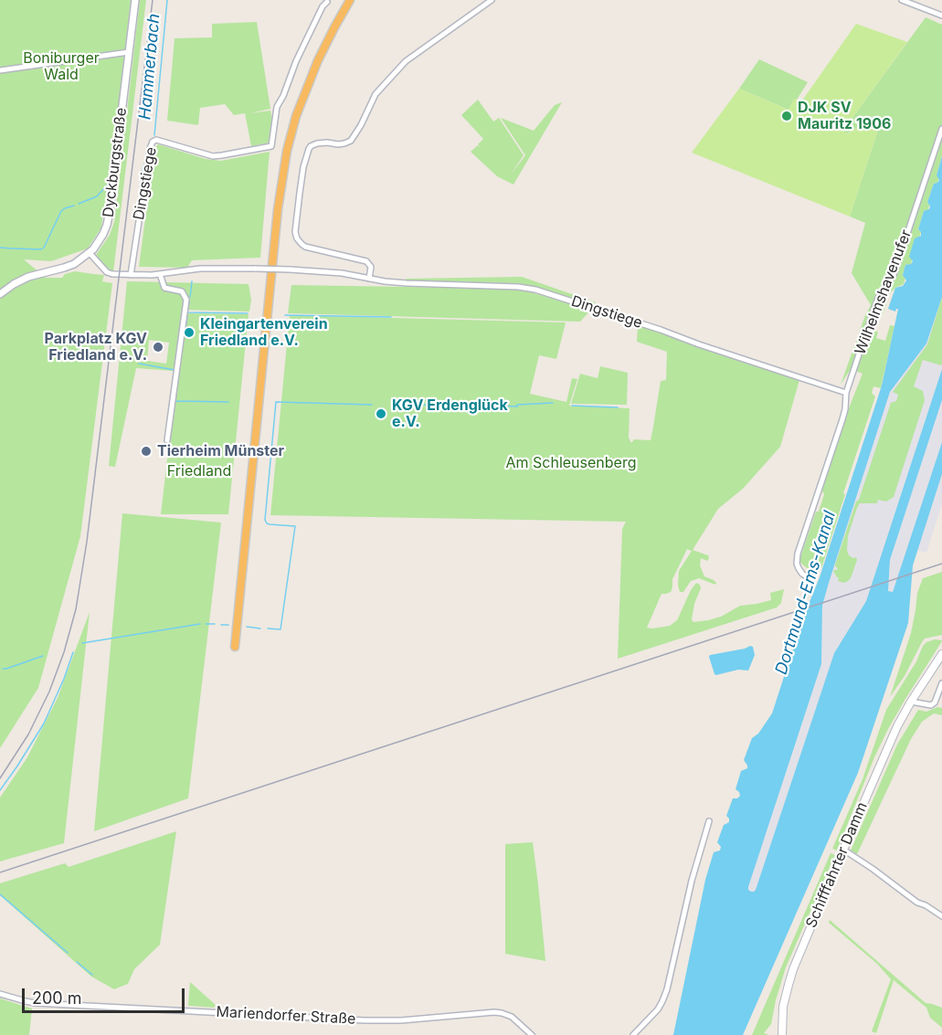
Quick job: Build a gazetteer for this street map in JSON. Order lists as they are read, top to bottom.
{
  "streets": {
    "main road": ["Schifffahrter Damm"],
    "street": [
      "Dyckburgstraße",
      "Dingstiege",
      "Wilhelmshavenufer",
      "Mariendorfer Straße"
    ]
  },
  "crossings": [
    ["Dyckburgstraße", "Dingstiege"],
    ["Dingstiege", "Wilhelmshavenufer"]
  ],
  "water": ["Hammerbach", "Dortmund-Ems-Kanal"],
  "parks": ["Boniburger Wald", "Am Schleusenberg", "Friedland"],
  "places": [
    "DJK SV Mauritz 1906",
    "Kleingartenverein Friedland e.V.",
    "Parkplatz KGV Friedland e.V.",
    "KGV Erdenglück e.V.",
    "Tierheim Münster"
  ],
  "scale_bar": "200 m"
}
